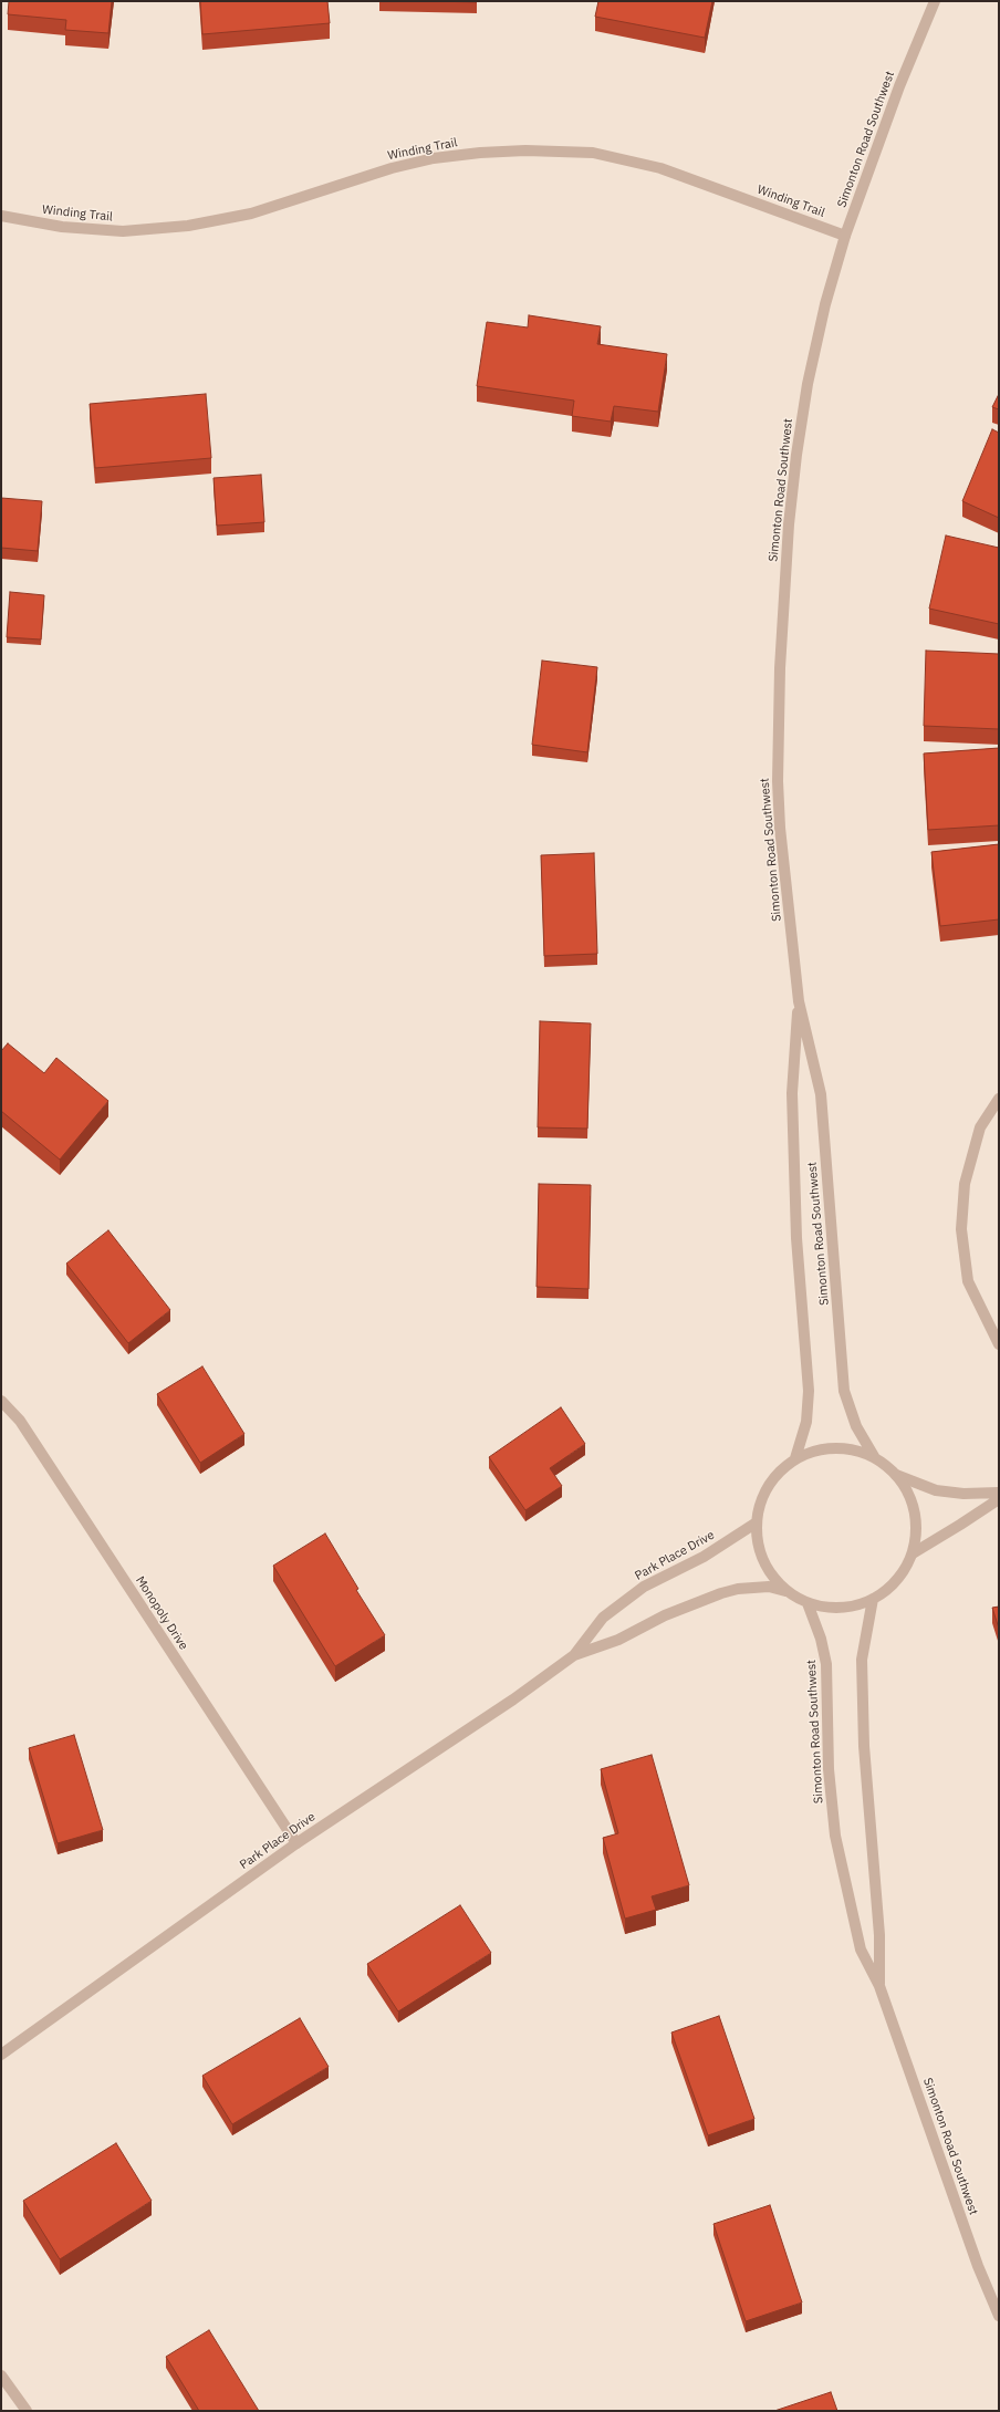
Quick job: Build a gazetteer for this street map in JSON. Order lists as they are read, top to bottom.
{
  "streets": {
    "street": [
      "Simonton Road Southwest",
      "Winding Trail",
      "Park Place Drive",
      "Monopoly Drive"
    ]
  },
  "crossings": [
    ["Simonton Road Southwest", "Winding Trail"],
    ["Park Place Drive", "Monopoly Drive"]
  ]
}
